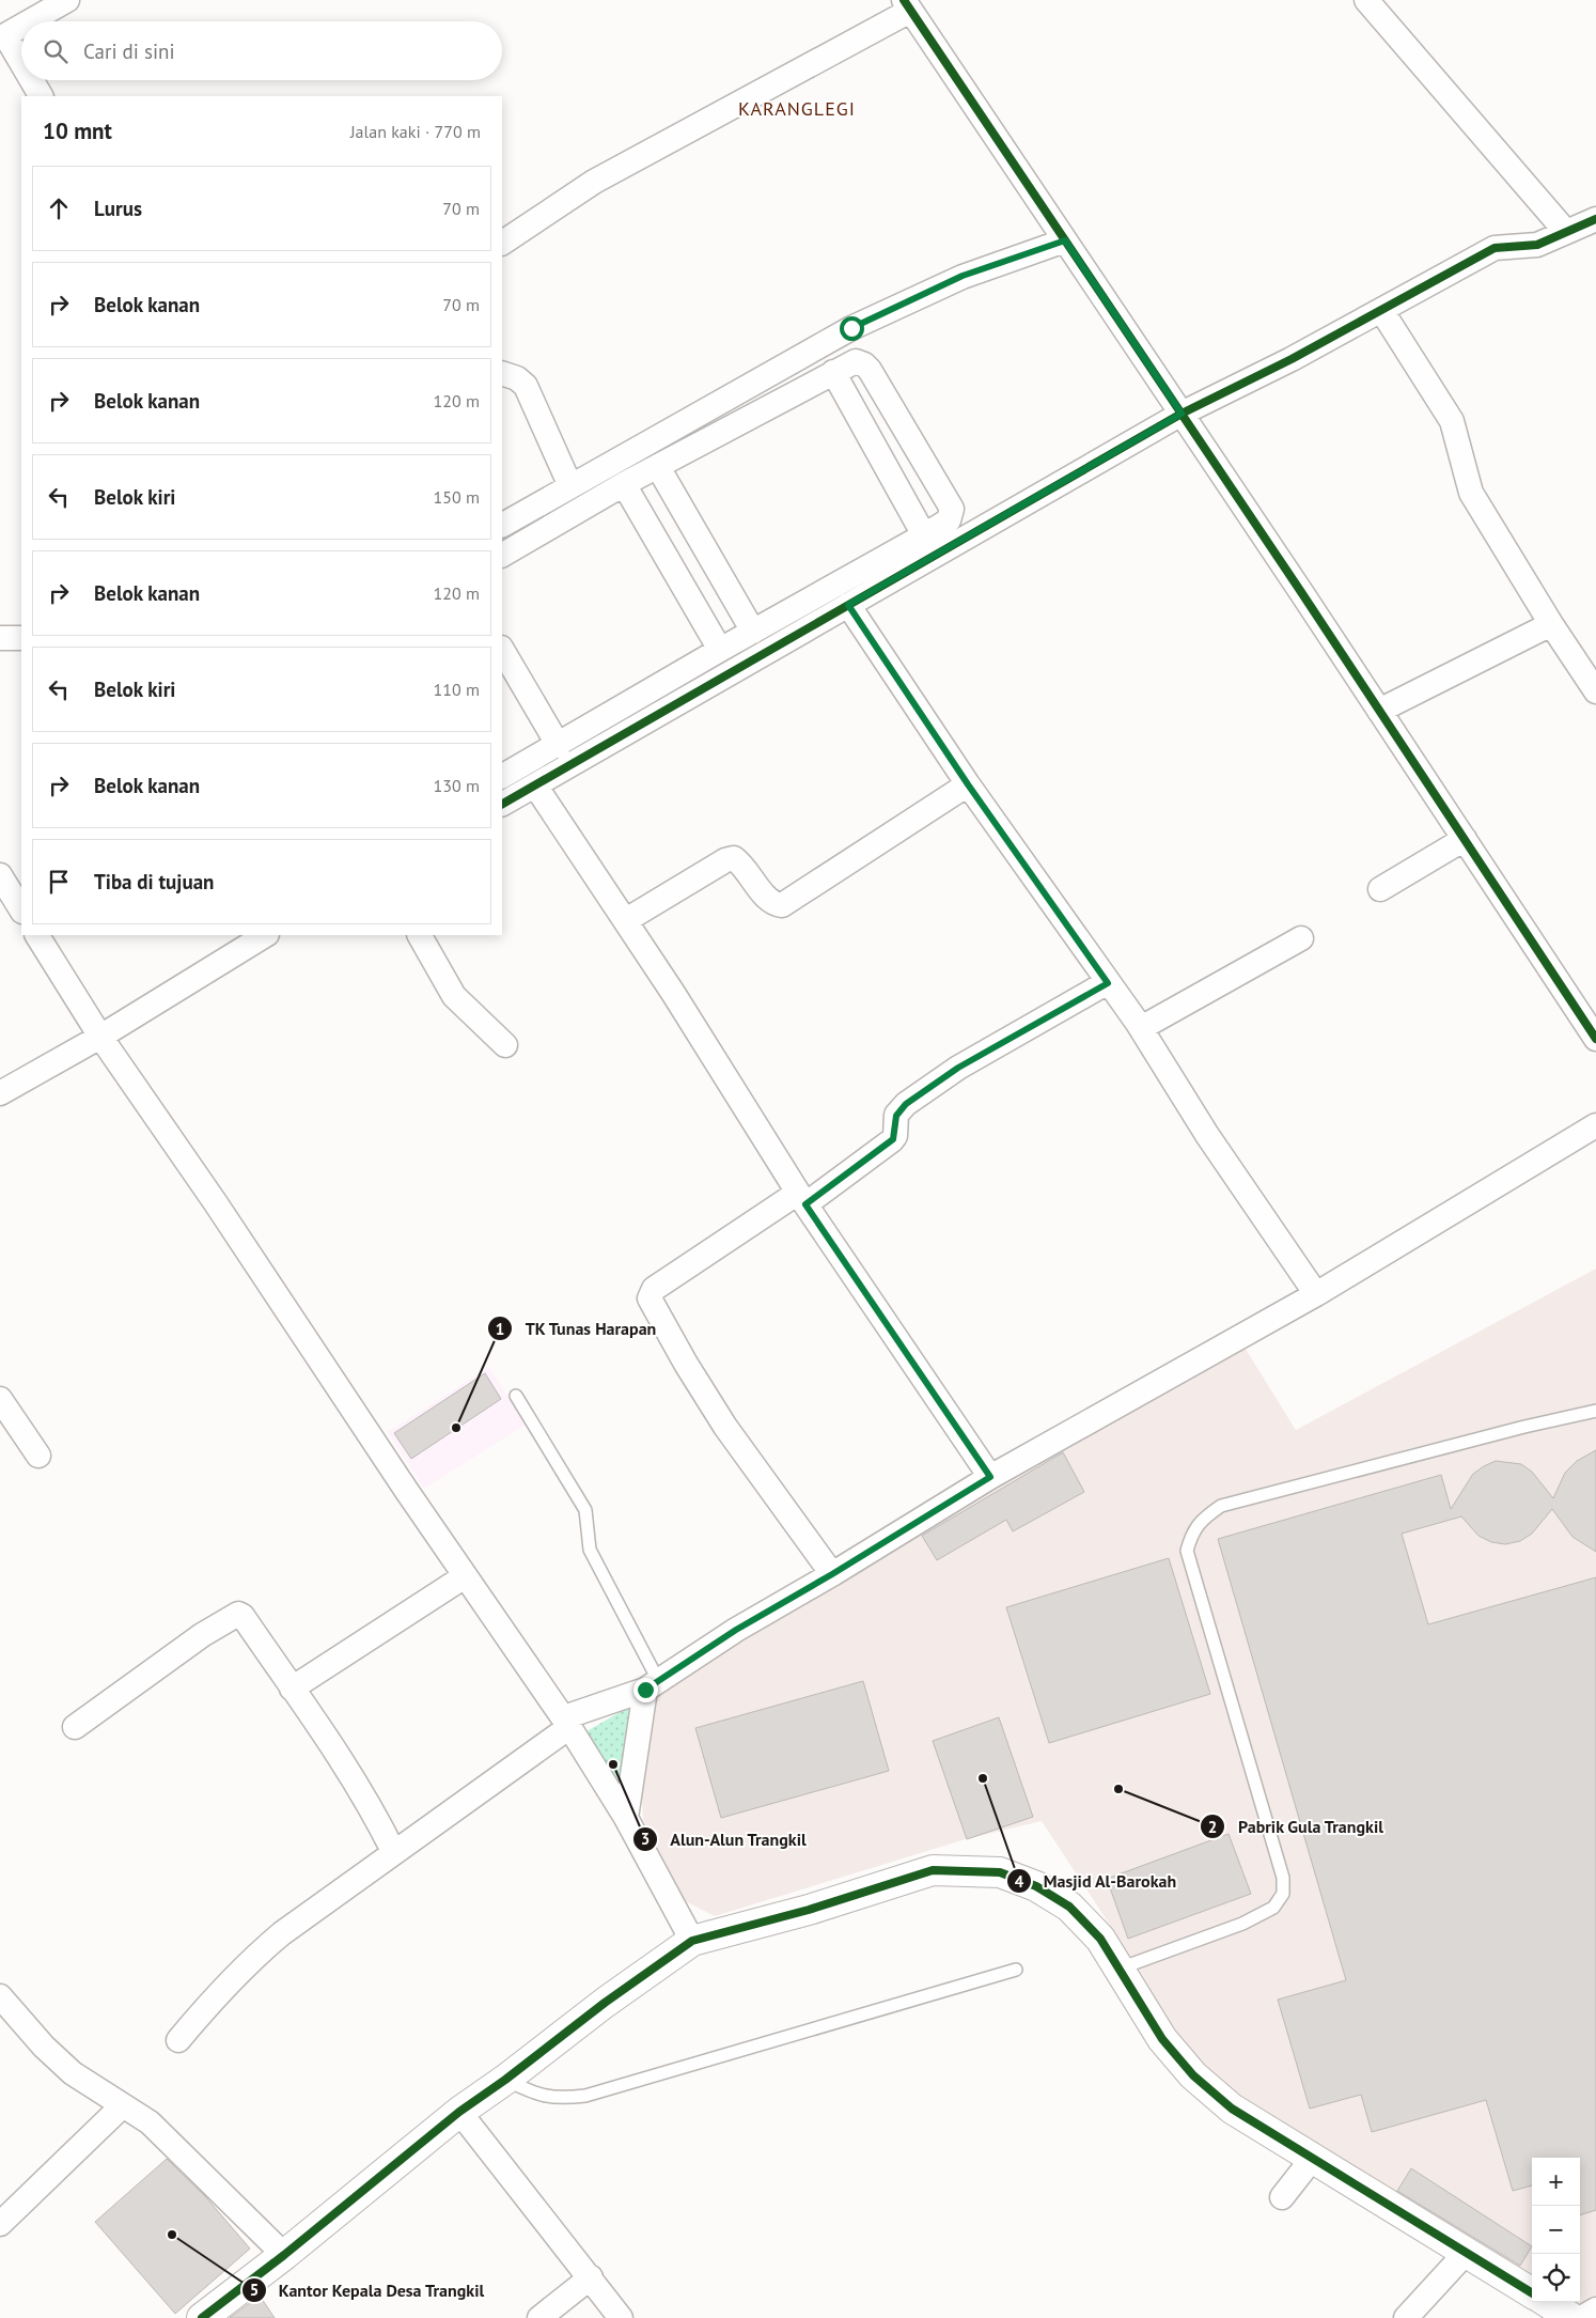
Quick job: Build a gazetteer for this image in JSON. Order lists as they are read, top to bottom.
{
  "districts": ["KARANGLEGI"],
  "places": [
    "TK Tunas Harapan",
    "Alun-Alun Trangkil",
    "Masjid Al-Barokah",
    "Pabrik Gula Trangkil",
    "Kantor Kepala Desa Trangkil"
  ],
  "page": {
    "search": "Cari di sini",
    "heading": ["10 mnt", "Jalan kaki · 770 m"],
    "list": [
      ["Lurus", "70 m"],
      ["Belok kanan", "70 m"],
      ["Belok kanan", "120 m"],
      ["Belok kiri", "150 m"],
      ["Belok kanan", "120 m"],
      ["Belok kiri", "110 m"],
      ["Belok kanan", "130 m"],
      "Tiba di tujuan"
    ],
    "map_buttons": ["+", "−"]
  }
}
